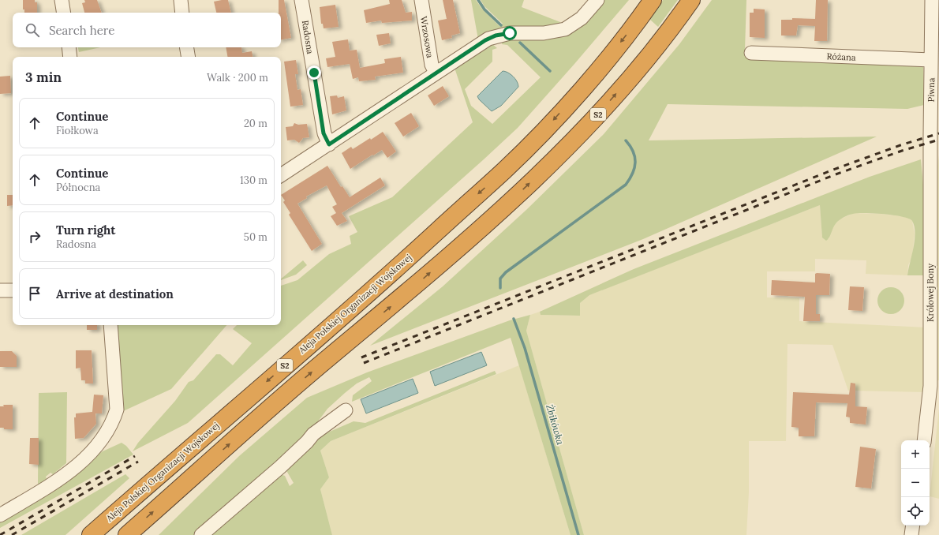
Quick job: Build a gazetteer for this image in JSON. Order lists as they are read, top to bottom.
{
  "streets": {
    "highway": ["S2", "Aleja Polskiej Organizacji Wojskowej"],
    "street": [
      "Radosna",
      "Wrzosowa",
      "Różana",
      "Piwna",
      "Królowej Bony"
    ]
  },
  "crossings": [
    ["Różana", "Piwna"],
    ["Piwna", "Królowej Bony"]
  ],
  "water": ["Żbikówka"],
  "page": {
    "search": "Search here",
    "heading": ["3 min", "Walk · 200 m"],
    "list": [
      ["Continue", "Fiołkowa", "20 m"],
      ["Continue", "Północna", "130 m"],
      ["Turn right", "Radosna", "50 m"],
      "Arrive at destination"
    ],
    "map_buttons": ["+", "−"]
  }
}
